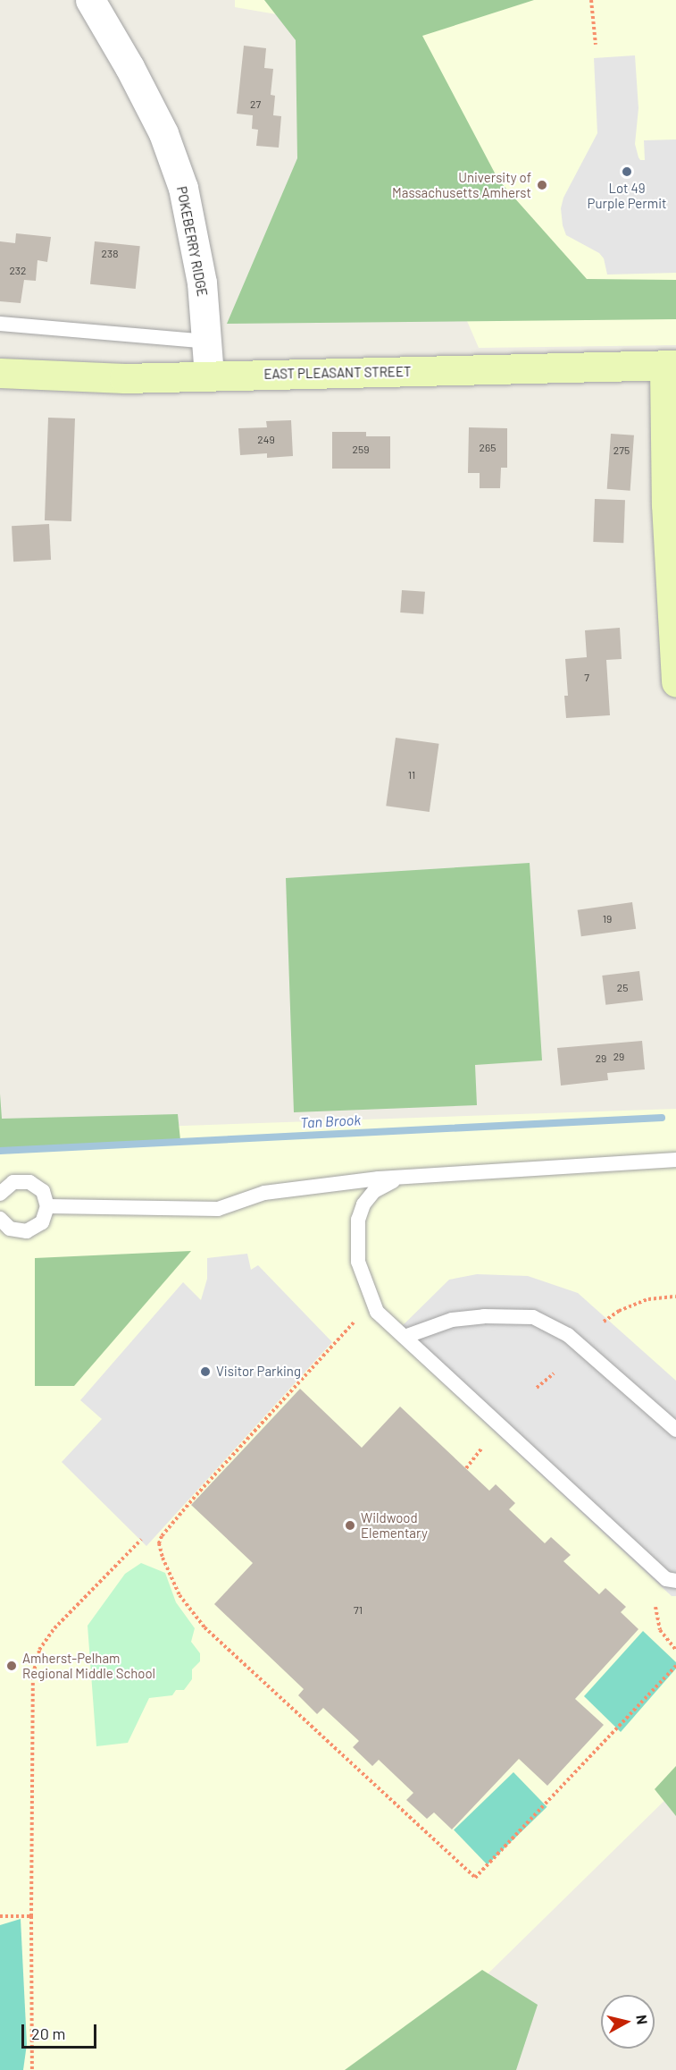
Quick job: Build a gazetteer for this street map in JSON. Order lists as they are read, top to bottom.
{
  "streets": {
    "main road": ["EAST PLEASANT STREET"],
    "street": ["POKEBERRY RIDGE"]
  },
  "crossings": [
    ["POKEBERRY RIDGE", "EAST PLEASANT STREET"]
  ],
  "water": ["Tan Brook"],
  "places": [
    "Lot 49 Purple Permit",
    "University of Massachusetts Amherst",
    "Visitor Parking",
    "Wildwood Elementary",
    "Amherst-Pelham Regional Middle School"
  ],
  "house_numbers": [
    "27",
    "238",
    "232",
    "249",
    "265",
    "259",
    "275",
    "7",
    "11",
    "19",
    "25",
    "29",
    "29",
    "71"
  ],
  "scale_bar": "20 m",
  "north": "right"
}
